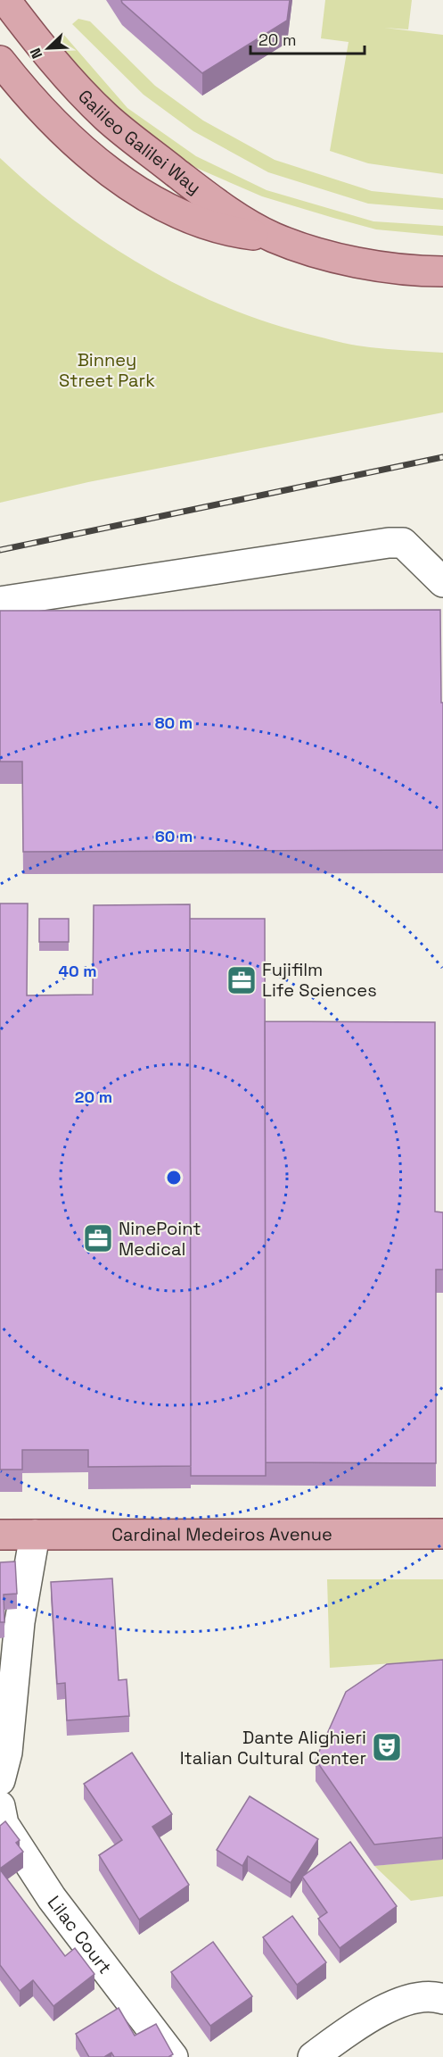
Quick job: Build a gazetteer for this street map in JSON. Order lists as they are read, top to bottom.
{
  "streets": {
    "main road": ["Galileo Galilei Way", "Cardinal Medeiros Avenue"],
    "street": ["Lilac Court"]
  },
  "parks": ["Binney Street Park"],
  "places": {
    "office": ["Fujifilm Life Sciences", "NinePoint Medical"],
    "theatre": ["Dante Alighieri Italian Cultural Center"]
  },
  "scale_bar": "20 m",
  "north": "bottom left",
  "rings": [
    "80 m",
    "60 m",
    "40 m",
    "20 m"
  ]
}
